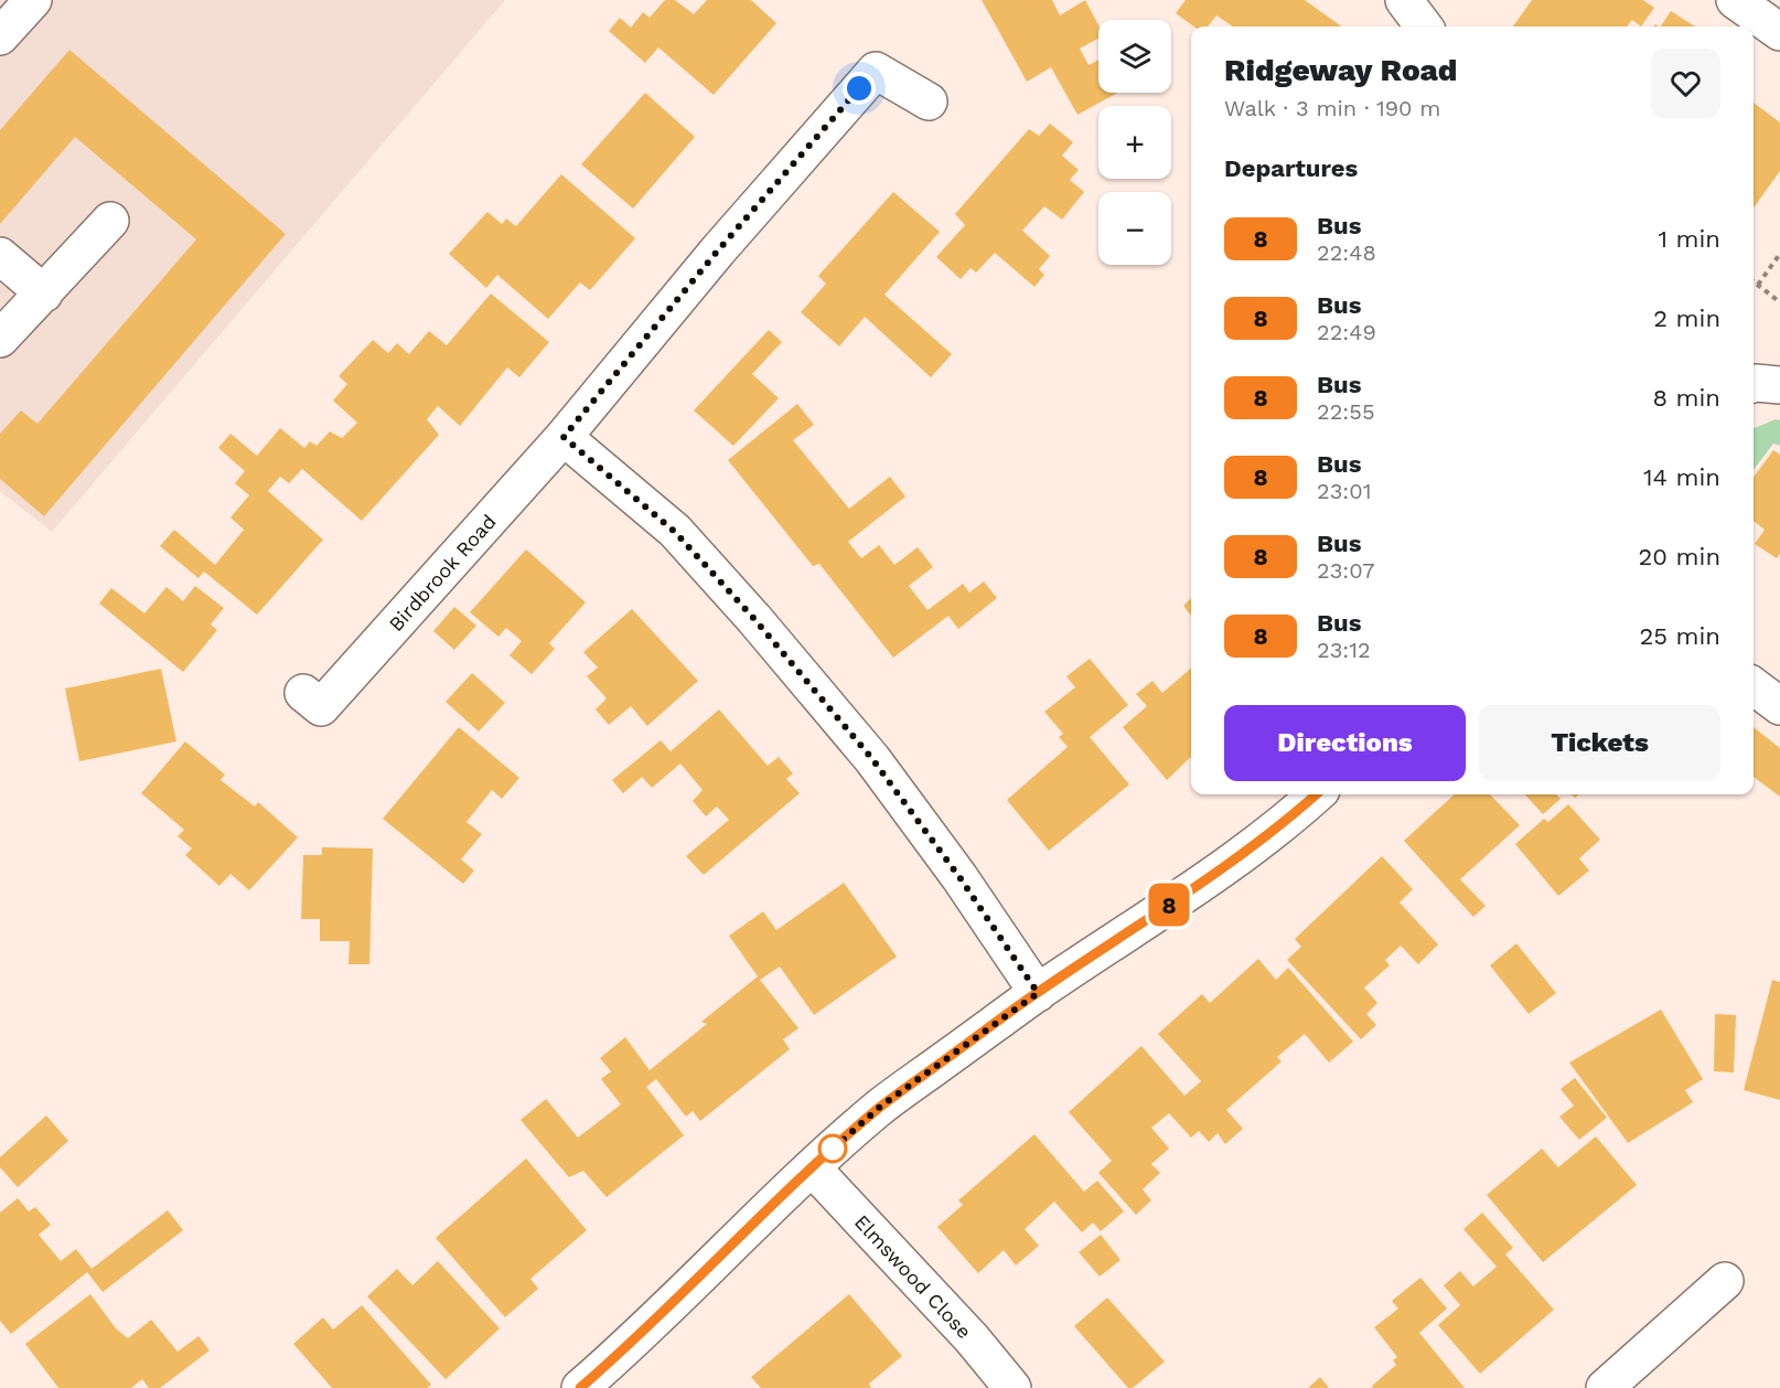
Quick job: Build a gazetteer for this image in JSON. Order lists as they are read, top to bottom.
{
  "streets": {
    "street": ["Birdbrook Road", "Elmswood Close"]
  },
  "lines": ["bus line 8"],
  "page": {
    "on_map": "8",
    "map_buttons": ["+", "−"],
    "heading": [
      ["Ridgeway Road", "Walk · 3 min · 190 m"],
      "Departures"
    ],
    "list": [
      {
        "mark": "8",
        "name": "Bus",
        "note": "22:48",
        "value": "1 min"
      },
      {
        "mark": "8",
        "name": "Bus",
        "note": "22:49",
        "value": "2 min"
      },
      {
        "mark": "8",
        "name": "Bus",
        "note": "22:55",
        "value": "8 min"
      },
      {
        "mark": "8",
        "name": "Bus",
        "note": "23:01",
        "value": "14 min"
      },
      {
        "mark": "8",
        "name": "Bus",
        "note": "23:07",
        "value": "20 min"
      },
      {
        "mark": "8",
        "name": "Bus",
        "note": "23:12",
        "value": "25 min"
      }
    ],
    "buttons": ["Directions", "Tickets"]
  }
}
